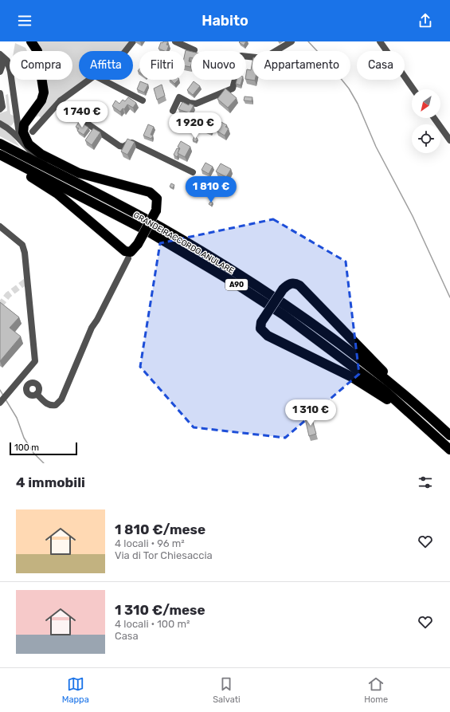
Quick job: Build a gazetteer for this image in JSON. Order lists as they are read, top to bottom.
{
  "streets": {
    "highway": ["GRANDE RACCORDO ANULARE", "A90"]
  },
  "scale_bar": "100 m",
  "north": "bottom left",
  "page": {
    "header": "Habito",
    "chip": [
      "Compra",
      "Affitta",
      "Filtri",
      "Nuovo",
      "Appartamento",
      "Casa"
    ],
    "price": [
      "1 740 €",
      "1 920 €",
      "1 810 €",
      "1 310 €"
    ],
    "scale": "100 m",
    "heading": "4 immobili",
    "list": [
      {
        "name": "1 810 €/mese",
        "note": "4 locali · 96 m² · Via di Tor Chiesaccia"
      },
      {
        "name": "1 310 €/mese",
        "note": "4 locali · 100 m² · Casa"
      }
    ],
    "tabs": ["Mappa", "Salvati", "Home"]
  }
}
